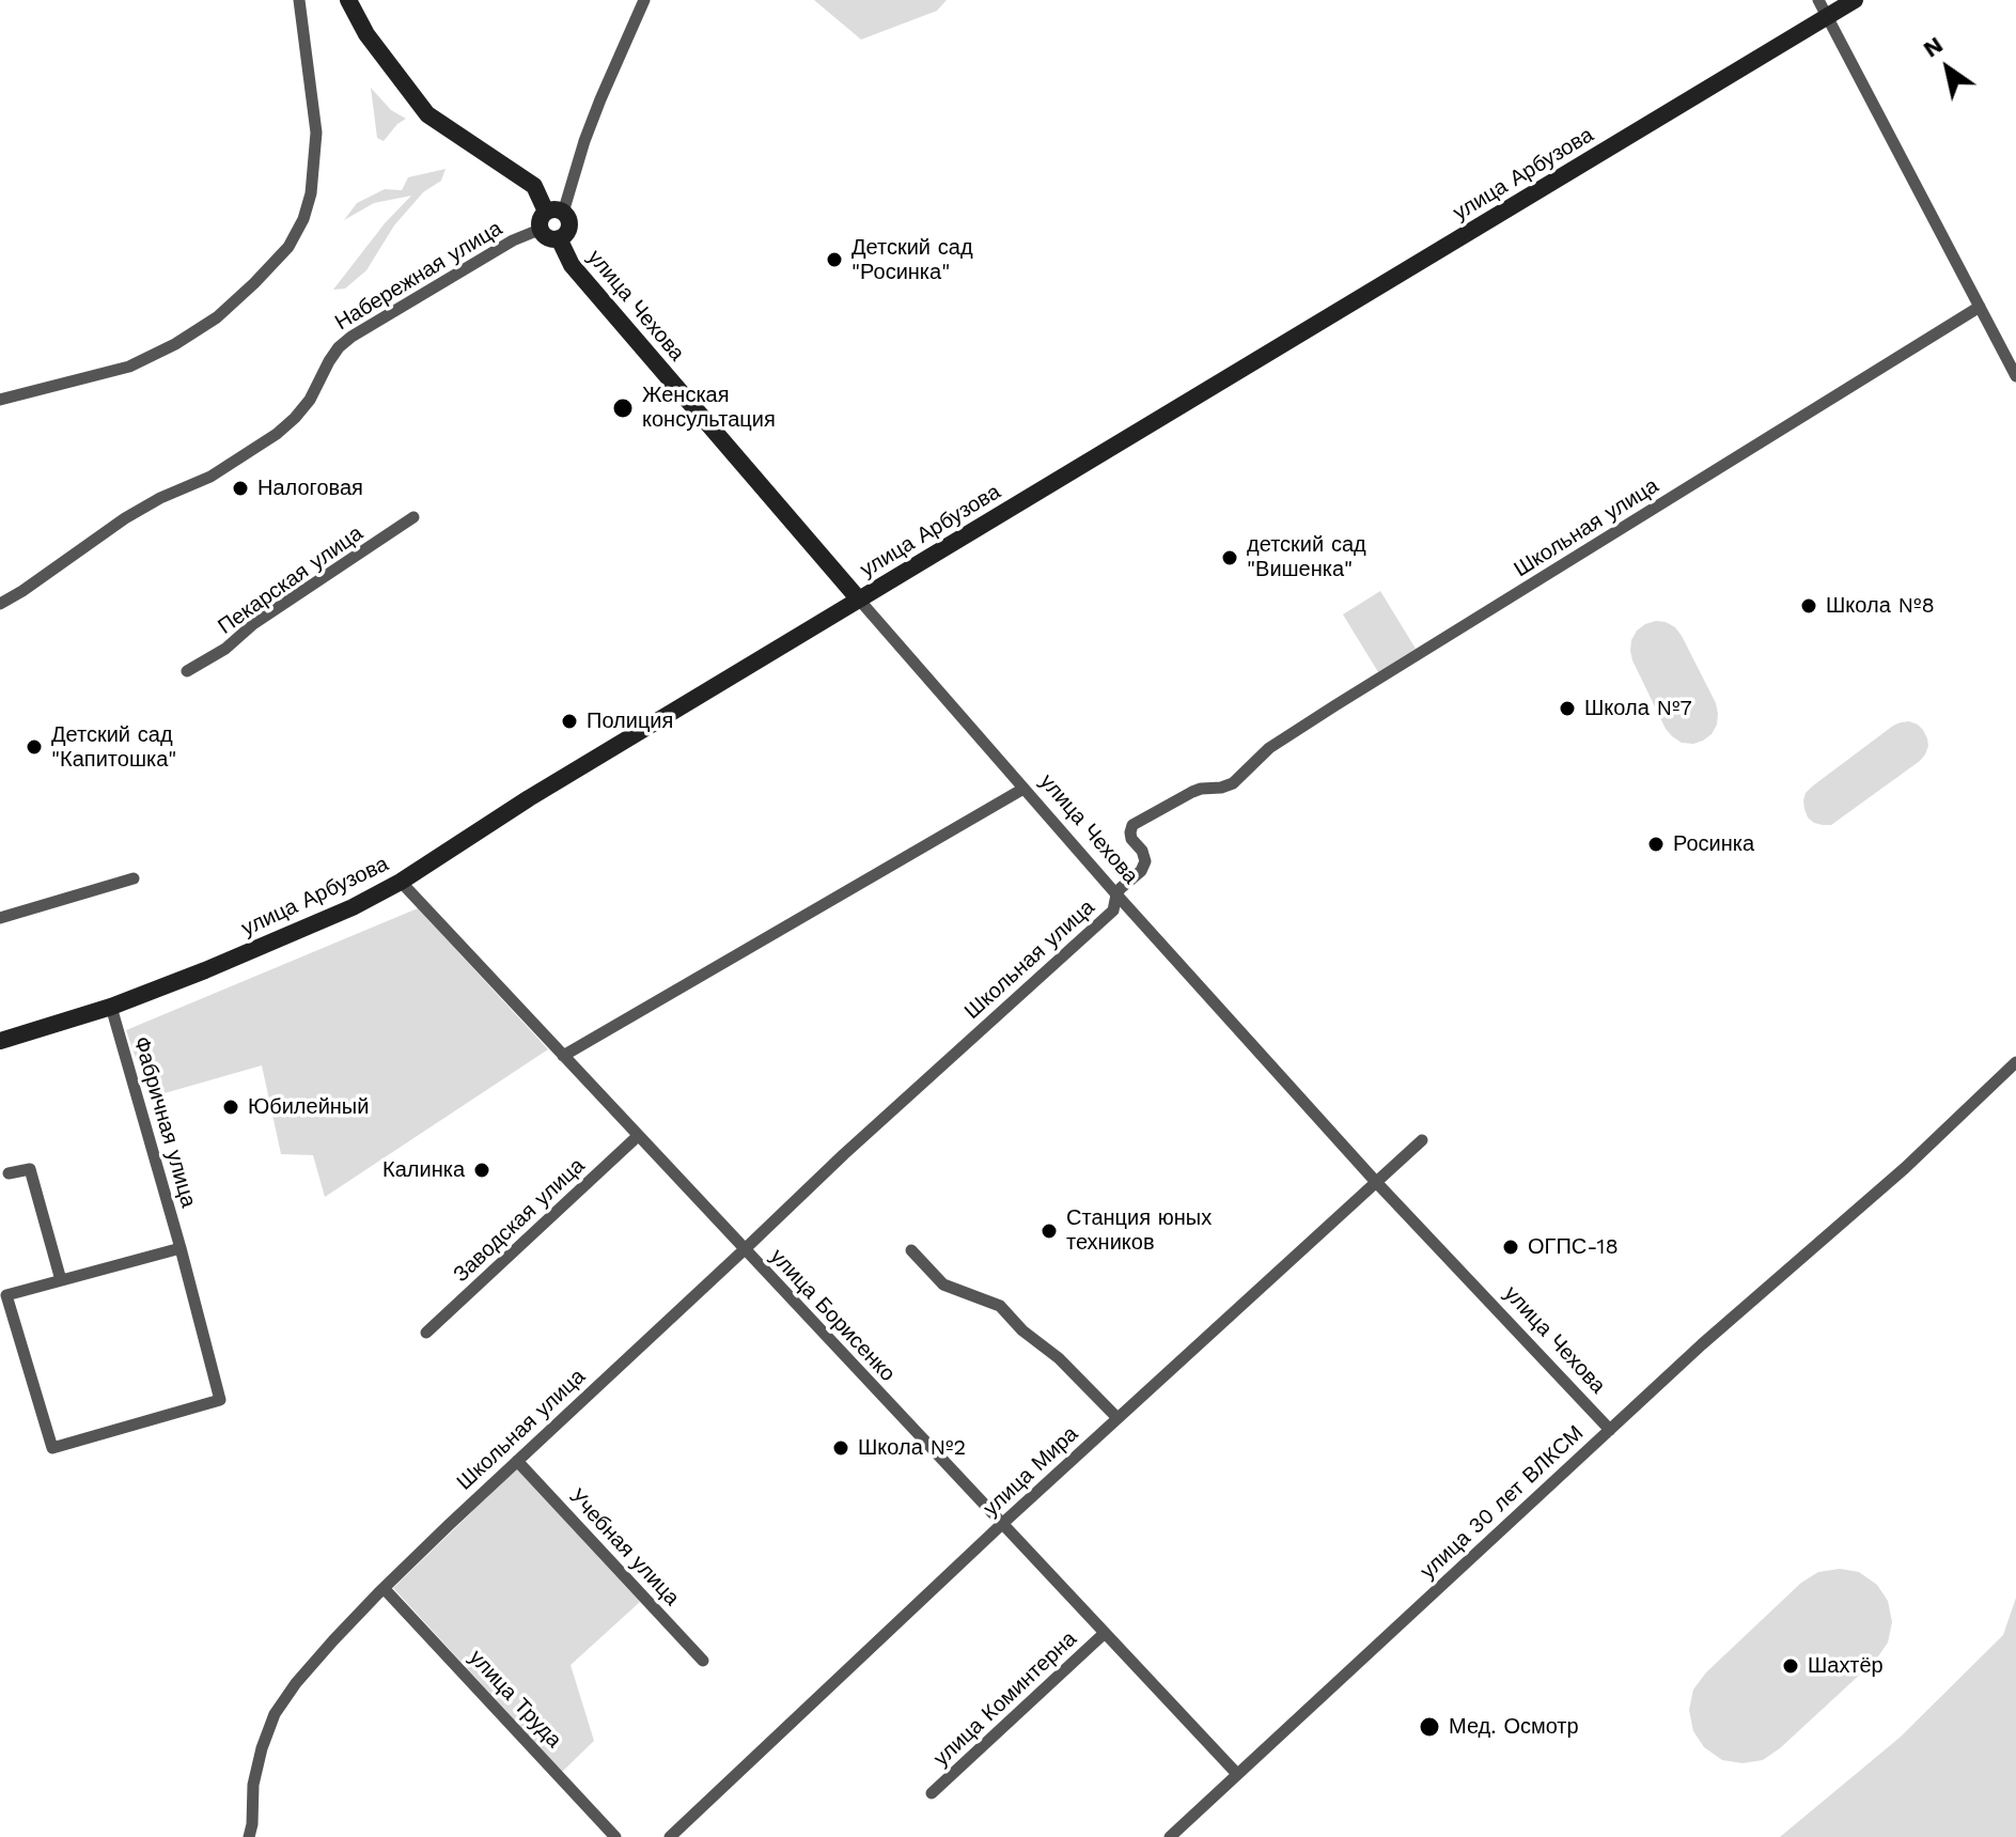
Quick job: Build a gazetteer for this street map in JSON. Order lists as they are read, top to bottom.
{
  "streets": {
    "street": [
      "улица Арбузова",
      "Набережная улица",
      "улица Чехова",
      "Школьная улица",
      "Пекарская улица",
      "Фабричная улица",
      "Заводская улица",
      "улица Борисенко",
      "улица Мира",
      "улица 30 лет ВЛКСМ",
      "Учебная улица",
      "улица Труда",
      "улица Коминтерна"
    ]
  },
  "crossings": [
    ["улица Арбузова", "улица Чехова"],
    ["улица Арбузова", "Фабричная улица"],
    ["улица Арбузова", "улица Борисенко"],
    ["Набережная улица", "улица Чехова"],
    ["улица Чехова", "Школьная улица"],
    ["улица Чехова", "улица Мира"],
    ["улица Чехова", "улица 30 лет ВЛКСМ"],
    ["Школьная улица", "улица Борисенко"],
    ["Школьная улица", "Учебная улица"],
    ["Школьная улица", "улица Труда"],
    ["Заводская улица", "улица Борисенко"],
    ["улица Борисенко", "улица Мира"],
    ["улица Борисенко", "улица 30 лет ВЛКСМ"],
    ["улица Борисенко", "улица Коминтерна"]
  ],
  "places": [
    "Детский сад \"Росинка\"",
    "Женская консультация",
    "Налоговая",
    "детский сад \"Вишенка\"",
    "Школа №8",
    "Школа №7",
    "Полиция",
    "Детский сад \"Капитошка\"",
    "Росинка",
    "Юбилейный",
    "Калинка",
    "Станция юных техников",
    "ОГПС-18",
    "Школа №2",
    "Шахтёр",
    "Мед. Осмотр"
  ],
  "north": "top left"
}
